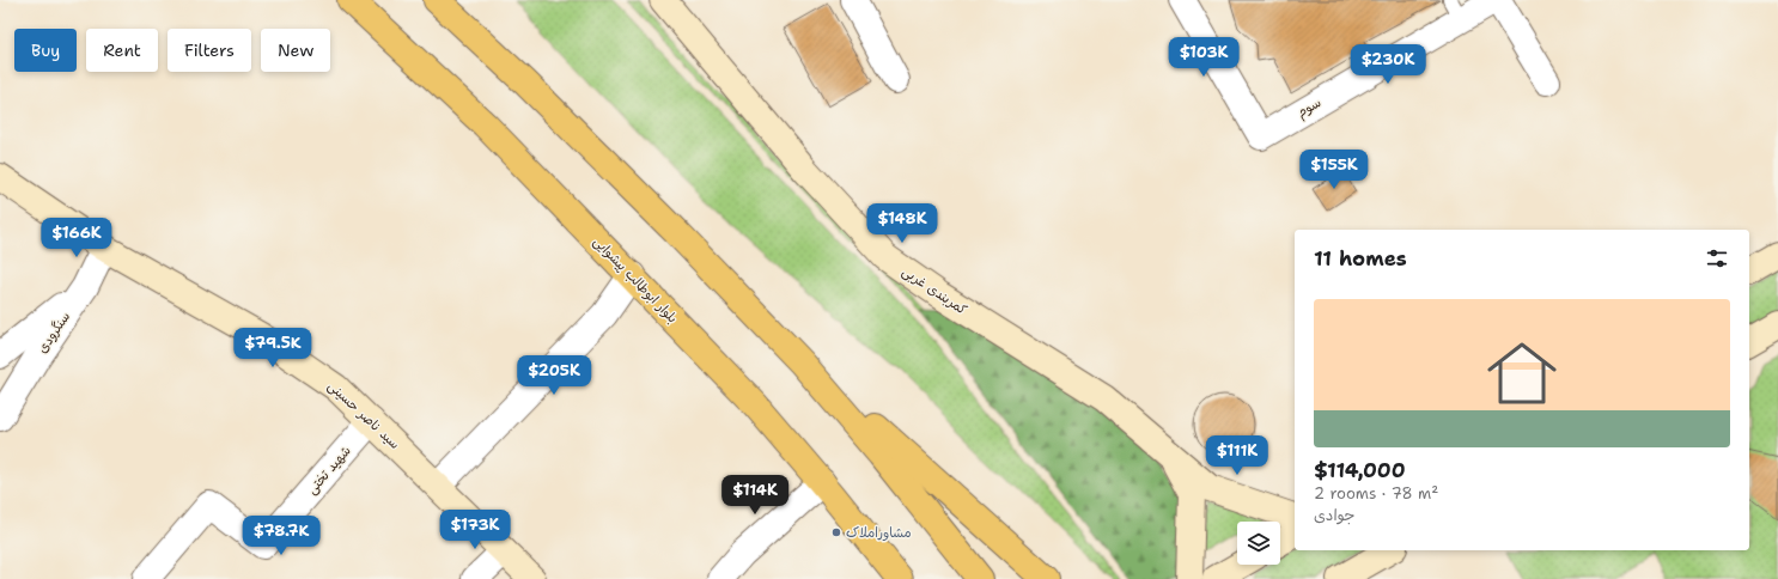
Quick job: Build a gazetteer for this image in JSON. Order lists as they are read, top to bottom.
{
  "streets": {
    "highway": ["بلوار ابوطالب پیشوایی"],
    "street": [
      "سوم",
      "کمربندی غربی",
      "سنگرودی",
      "سید ناصر حسینی",
      "شهید تختی"
    ]
  },
  "crossings": [
    ["سنگرودی", "سید ناصر حسینی"],
    ["سید ناصر حسینی", "شهید تختی"]
  ],
  "places": ["مشاوراملاک"],
  "page": {
    "chip": [
      "Buy",
      "Rent",
      "Filters",
      "New"
    ],
    "price": [
      "$103K",
      "$230K",
      "$155K",
      "$148K",
      "$166K",
      "$79.5K",
      "$205K",
      "$111K",
      "$114K",
      "$173K",
      "$78.7K"
    ],
    "heading": "11 homes",
    "list": [
      {
        "name": "$114,000",
        "note": "2 rooms · 78 m² · جوادی"
      }
    ]
  }
}
